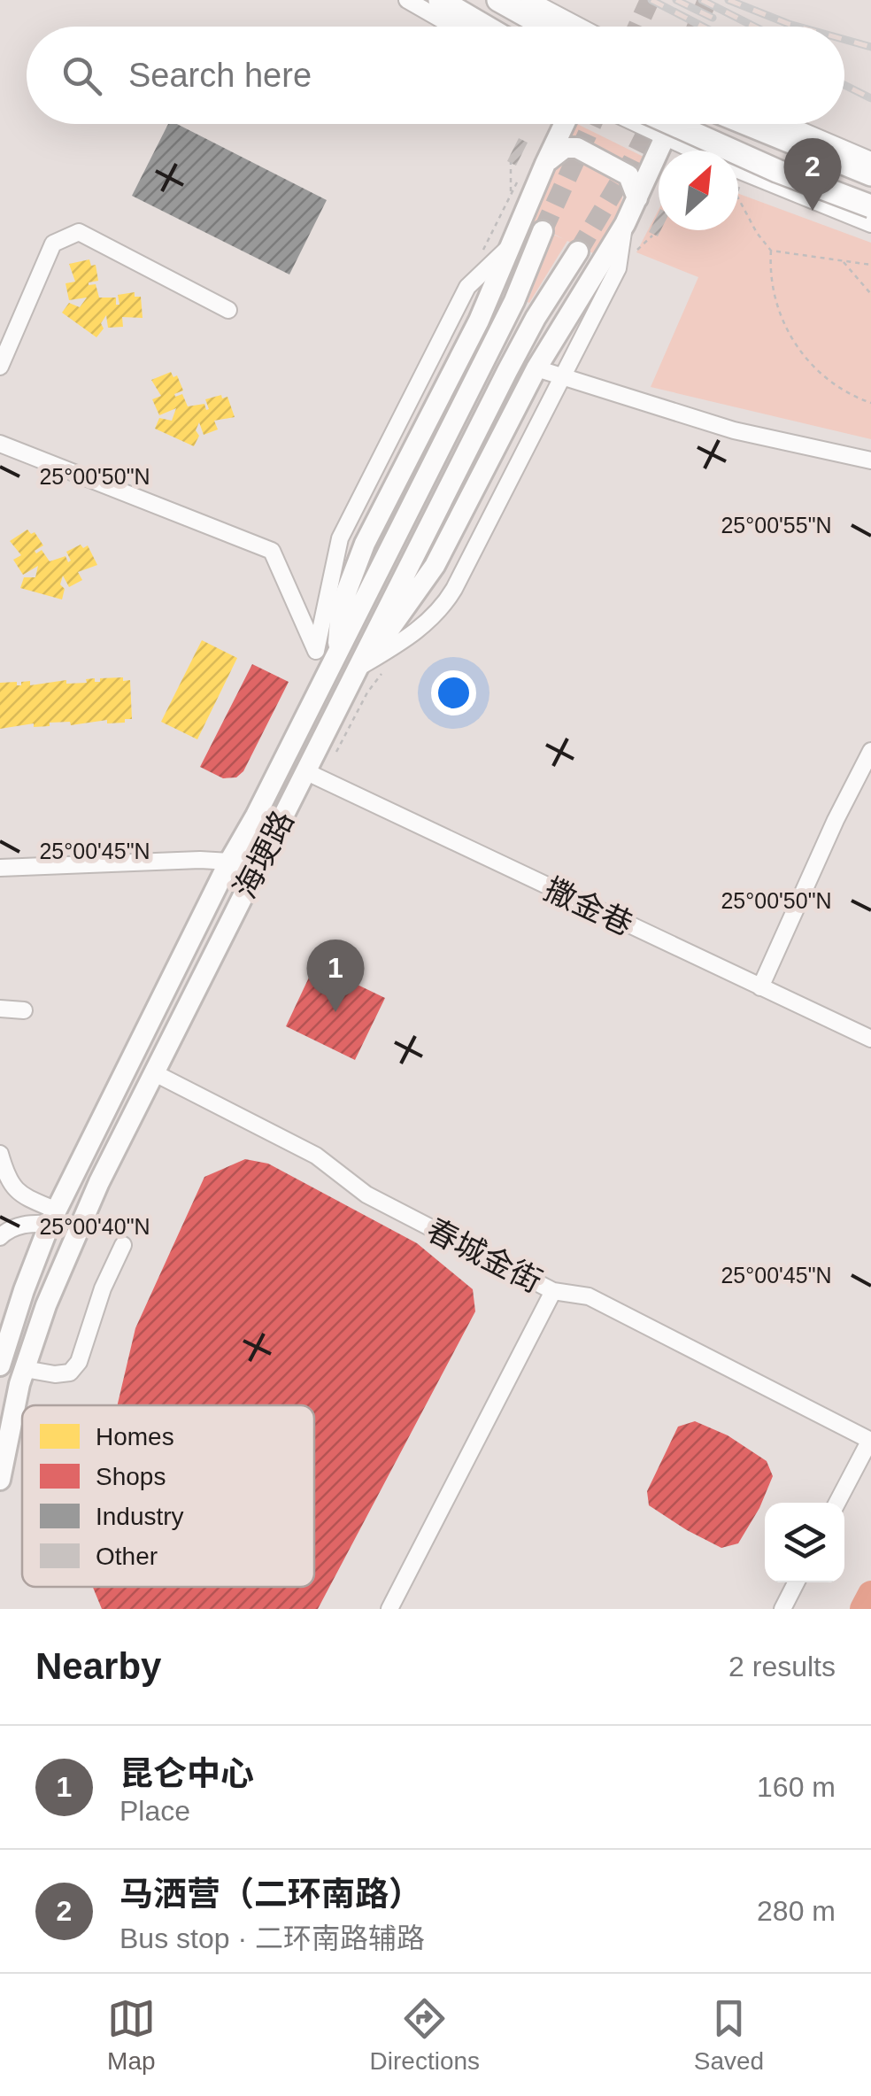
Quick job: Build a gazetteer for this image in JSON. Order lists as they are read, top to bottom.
{
  "streets": {
    "main road": ["海埂路"],
    "street": ["撒金巷", "春城金街"]
  },
  "crossings": [
    ["海埂路", "撒金巷"],
    ["海埂路", "春城金街"]
  ],
  "legend": [
    "Homes",
    "Shops",
    "Industry",
    "Other"
  ],
  "north": "top right",
  "page": {
    "search": "Search here",
    "pins": ["2", "1"],
    "heading": ["Nearby", "2 results"],
    "list": [
      {
        "mark": "1",
        "name": "昆仑中心",
        "note": "Place",
        "value": "160 m"
      },
      {
        "mark": "2",
        "name": "马洒营（二环南路）",
        "note": "Bus stop · 二环南路辅路",
        "value": "280 m"
      }
    ],
    "nav": ["Map", "Directions", "Saved"]
  },
  "coordinates": [
    "25°00'50\"N",
    "25°00'55\"N",
    "25°00'45\"N",
    "25°00'40\"N"
  ]
}
